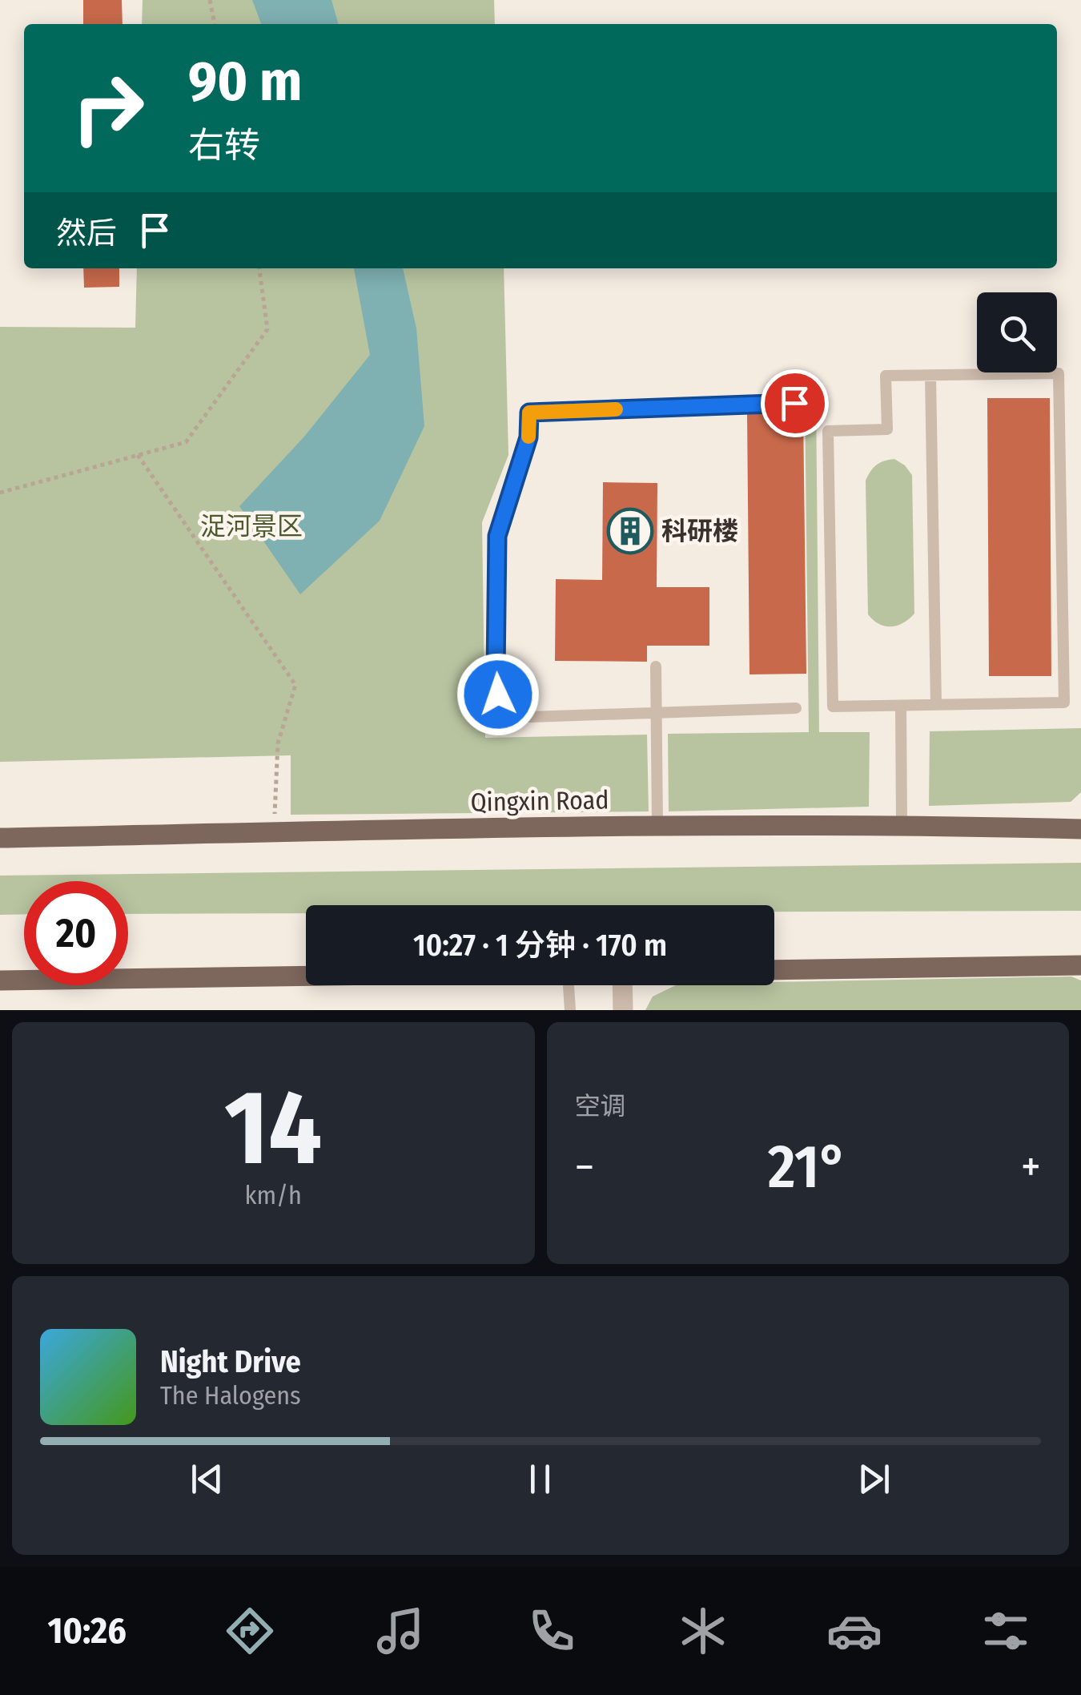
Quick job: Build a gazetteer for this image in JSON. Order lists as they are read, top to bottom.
{
  "streets": {
    "main road": ["Qingxin Road"]
  },
  "parks": ["浞河景区"],
  "places": {
    "building": ["科研楼"]
  },
  "page": {
    "turn": ["90 m", "右转"],
    "then": "然后",
    "limit": "20",
    "trip": "10:27 · 1 分钟 · 170 m",
    "tile": [
      ["14", "km/h"],
      "空调"
    ],
    "heat": ["−", "21°", "+"],
    "song": ["Night Drive", "The Halogens"],
    "tabs": "10:26"
  }
}
